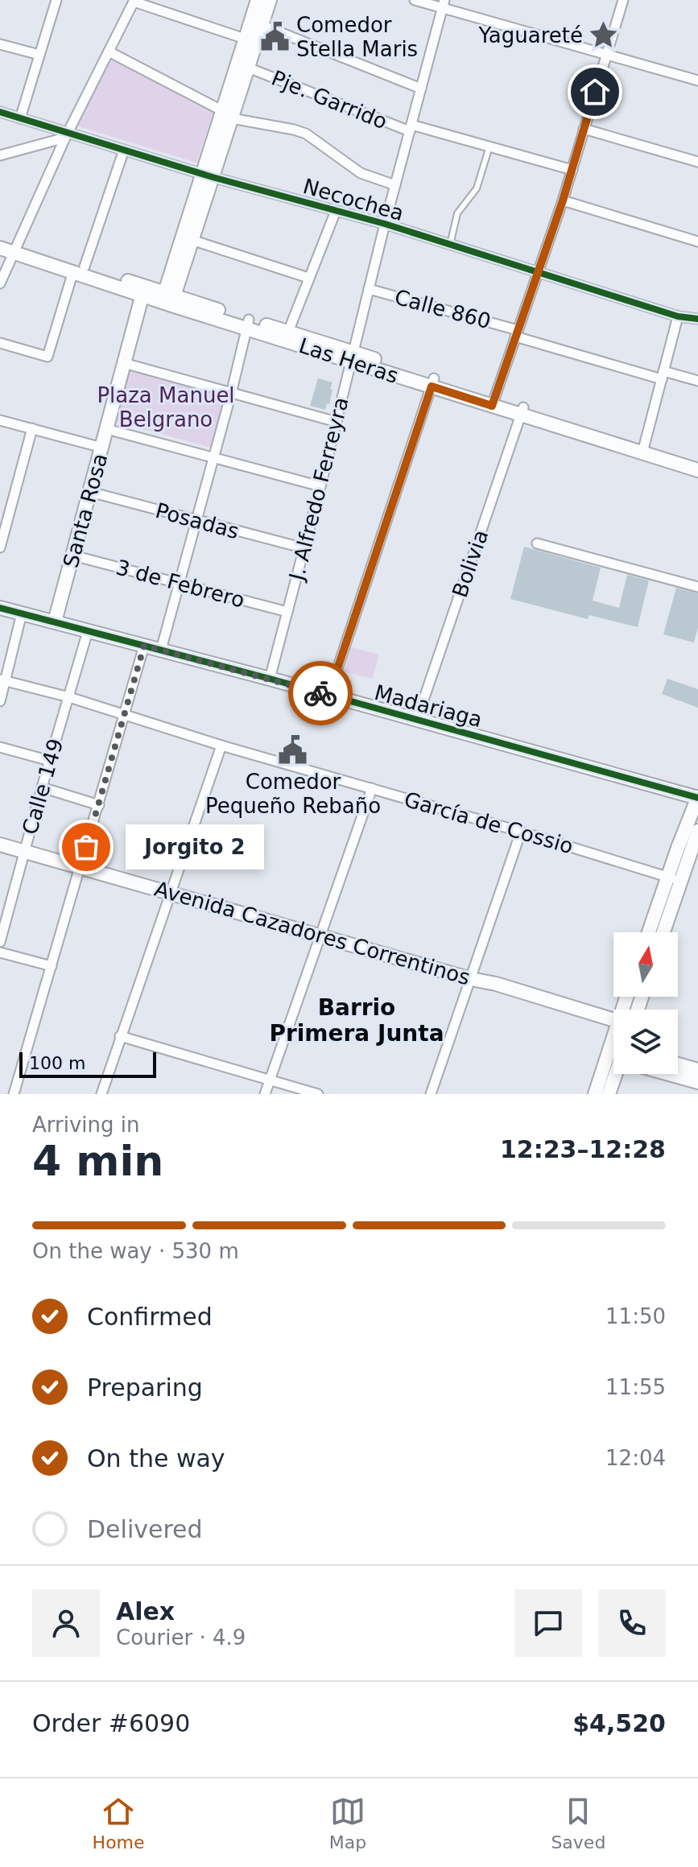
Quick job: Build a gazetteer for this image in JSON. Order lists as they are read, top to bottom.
{
  "streets": {
    "main road": [
      "Las Heras",
      "Santa Rosa",
      "Madariaga",
      "Avenida Cazadores Correntinos"
    ],
    "street": [
      "Pje. Garrido",
      "Necochea",
      "Calle 860",
      "J. Alfredo Ferreyra",
      "Posadas",
      "Bolivia",
      "3 de Febrero",
      "Calle 149",
      "García de Cossio"
    ]
  },
  "crossings": [
    ["Pje. Garrido", "J. Alfredo Ferreyra"],
    ["Necochea", "J. Alfredo Ferreyra"],
    ["Calle 860", "J. Alfredo Ferreyra"],
    ["Las Heras", "J. Alfredo Ferreyra"],
    ["Las Heras", "Santa Rosa"],
    ["Las Heras", "Bolivia"],
    ["J. Alfredo Ferreyra", "Posadas"],
    ["J. Alfredo Ferreyra", "3 de Febrero"],
    ["J. Alfredo Ferreyra", "Madariaga"],
    ["Santa Rosa", "Posadas"],
    ["Santa Rosa", "3 de Febrero"],
    ["Santa Rosa", "Madariaga"],
    ["Bolivia", "Madariaga"],
    ["Madariaga", "Calle 149"],
    ["Calle 149", "García de Cossio"],
    ["Calle 149", "Avenida Cazadores Correntinos"]
  ],
  "districts": ["Barrio Primera Junta"],
  "parks": ["Plaza Manuel Belgrano"],
  "places": {
    "place": ["Yaguareté"],
    "public building": ["Comedor Stella Maris", "Comedor Pequeño Rebaño"],
    "other": ["Jorgito 2"]
  },
  "scale_bar": "100 m",
  "north": "top",
  "page": {
    "bubble": "Jorgito 2",
    "scale": "100 m",
    "heading": ["4 min", "Arriving in", "12:23–12:28"],
    "panel": [
      "Alex",
      "Courier · 4.9",
      "Order #6090",
      "$4,520"
    ],
    "bar": "On the way · 530 m",
    "list": [
      ["Confirmed", "11:50"],
      ["Preparing", "11:55"],
      ["On the way", "12:04"],
      "Delivered"
    ],
    "tabs": ["Home", "Map", "Saved"]
  }
}
